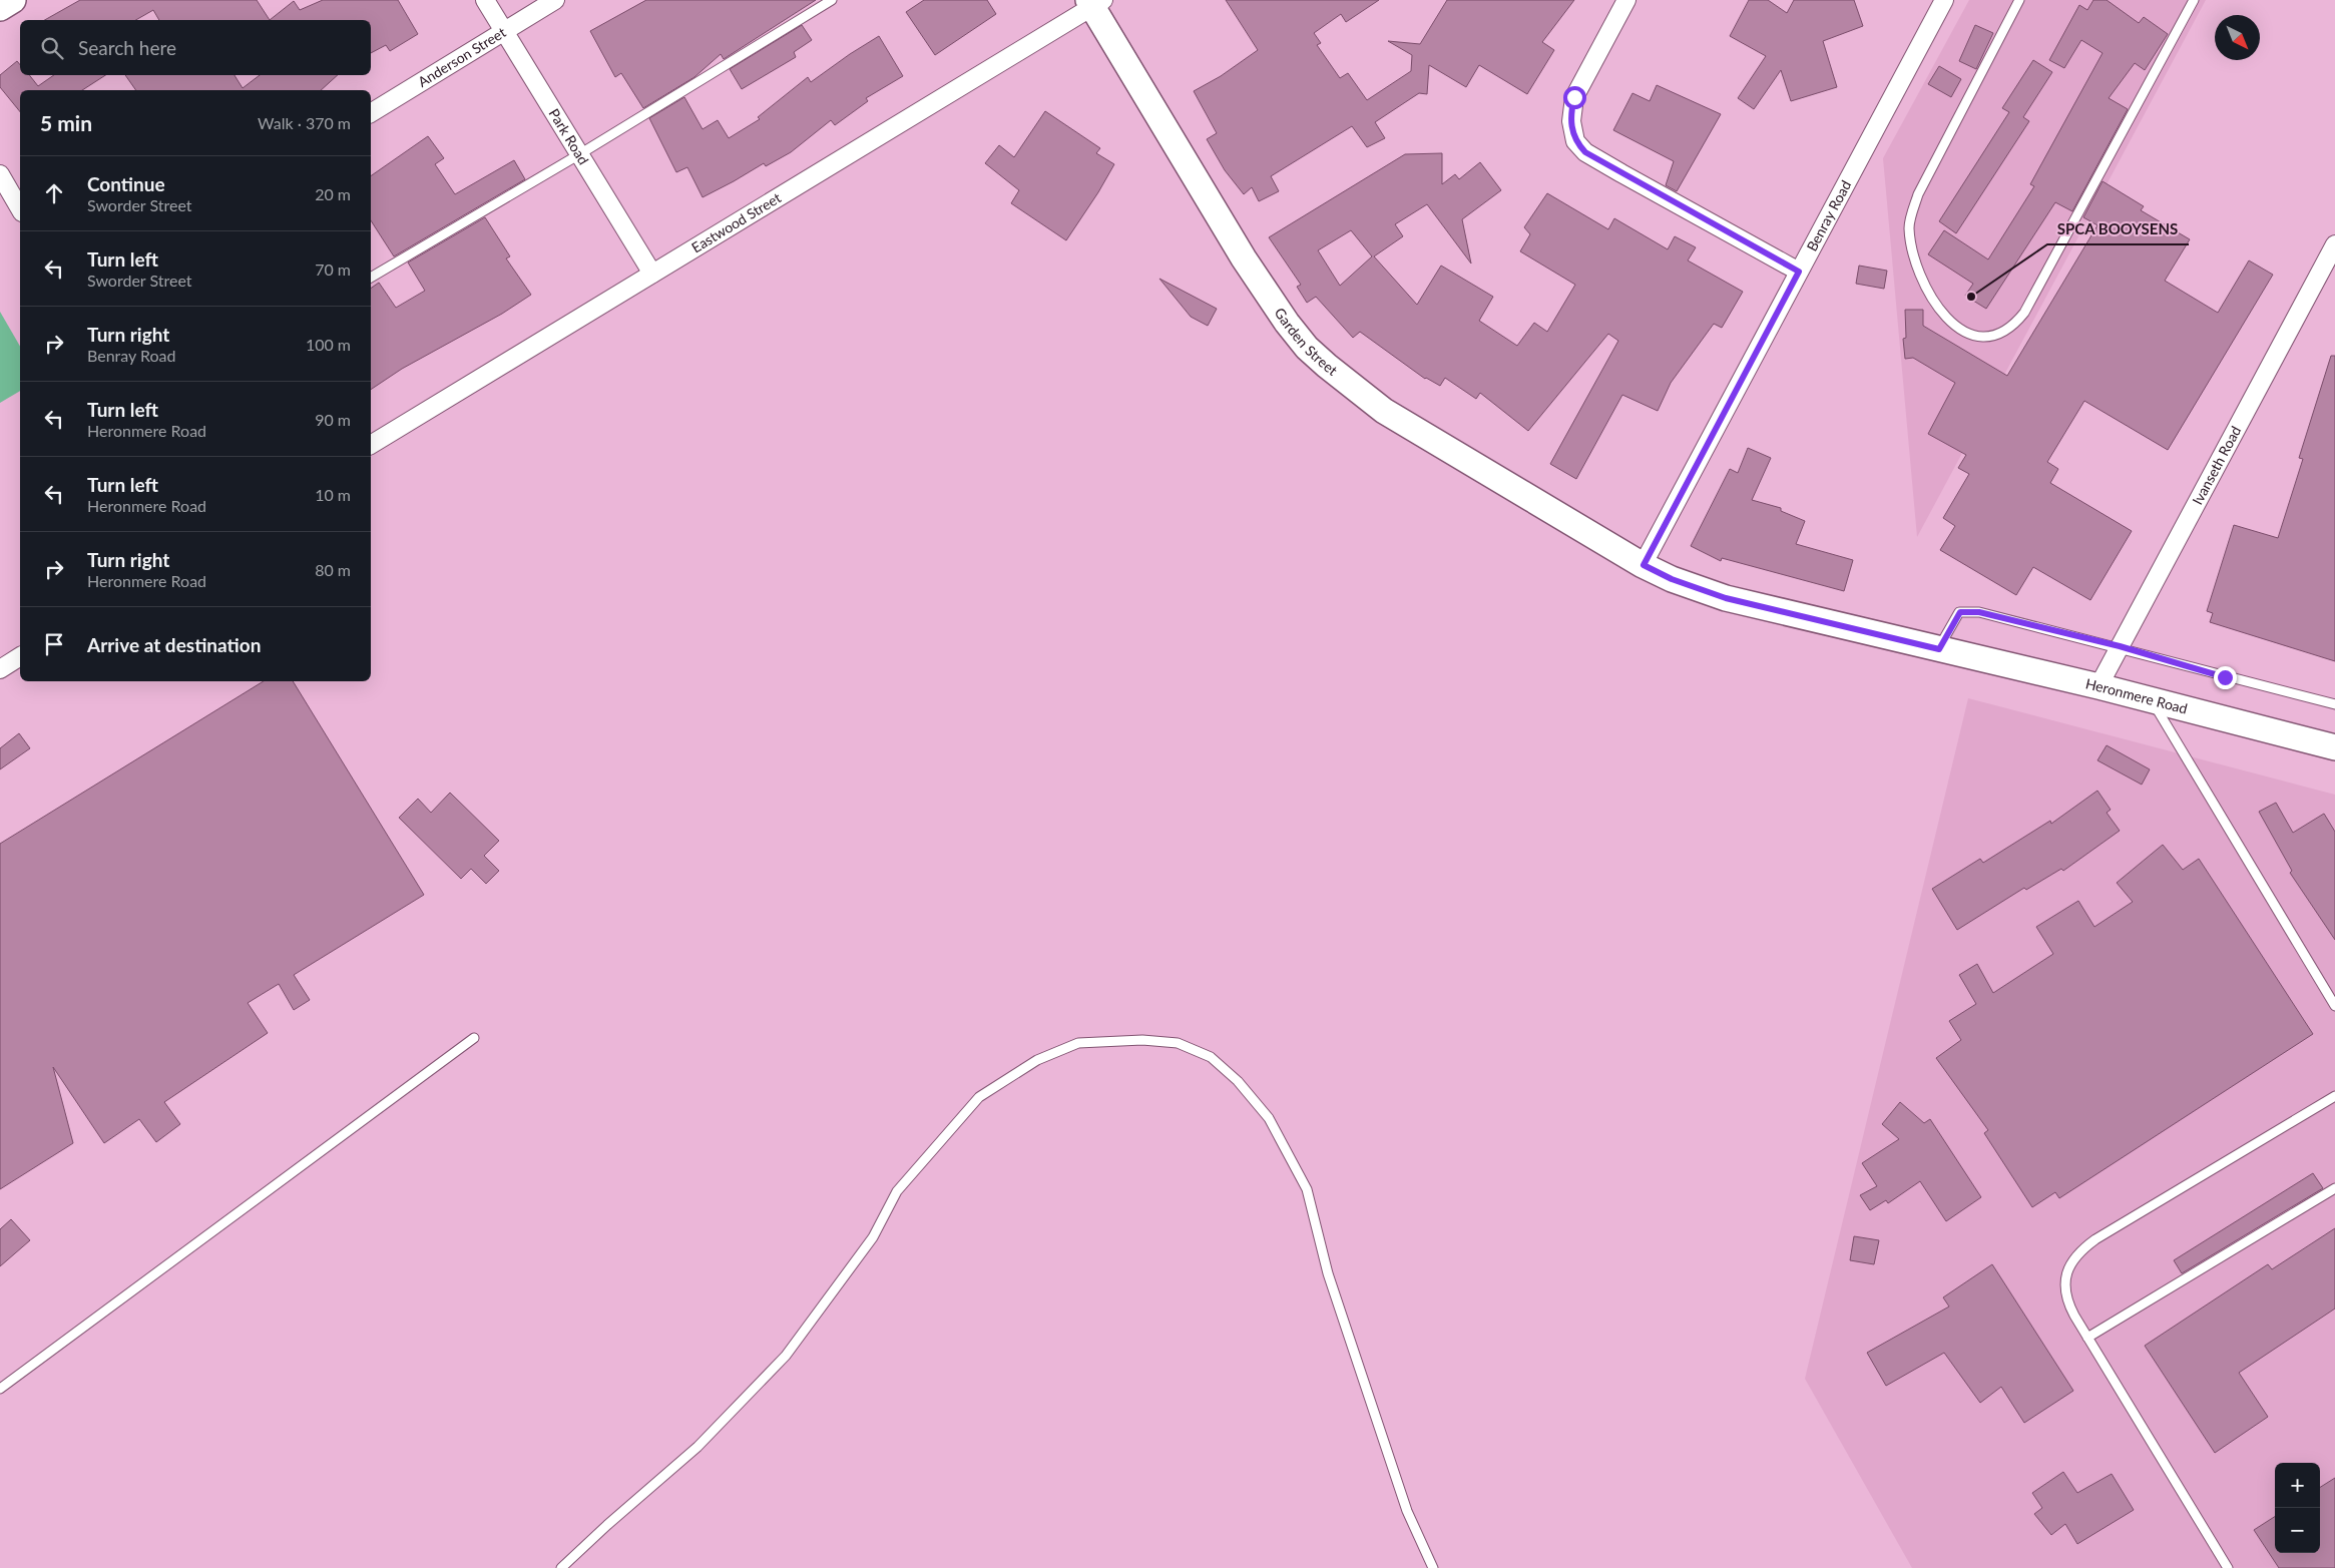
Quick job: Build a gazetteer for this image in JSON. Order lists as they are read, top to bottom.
{
  "streets": {
    "street": [
      "Anderson Street",
      "Park Road",
      "Benray Road",
      "Eastwood Street",
      "Garden Street",
      "Ivanseth Road",
      "Heronmere Road"
    ]
  },
  "crossings": [
    ["Anderson Street", "Park Road"],
    ["Park Road", "Eastwood Street"],
    ["Benray Road", "Garden Street"],
    ["Benray Road", "Heronmere Road"],
    ["Eastwood Street", "Garden Street"],
    ["Garden Street", "Heronmere Road"],
    ["Ivanseth Road", "Heronmere Road"]
  ],
  "places": ["SPCA BOOYSENS"],
  "north": "bottom right",
  "page": {
    "search": "Search here",
    "heading": ["5 min", "Walk · 370 m"],
    "list": [
      ["Continue", "Sworder Street", "20 m"],
      ["Turn left", "Sworder Street", "70 m"],
      ["Turn right", "Benray Road", "100 m"],
      ["Turn left", "Heronmere Road", "90 m"],
      ["Turn left", "Heronmere Road", "10 m"],
      ["Turn right", "Heronmere Road", "80 m"],
      "Arrive at destination"
    ],
    "map_buttons": ["+", "−"]
  }
}
